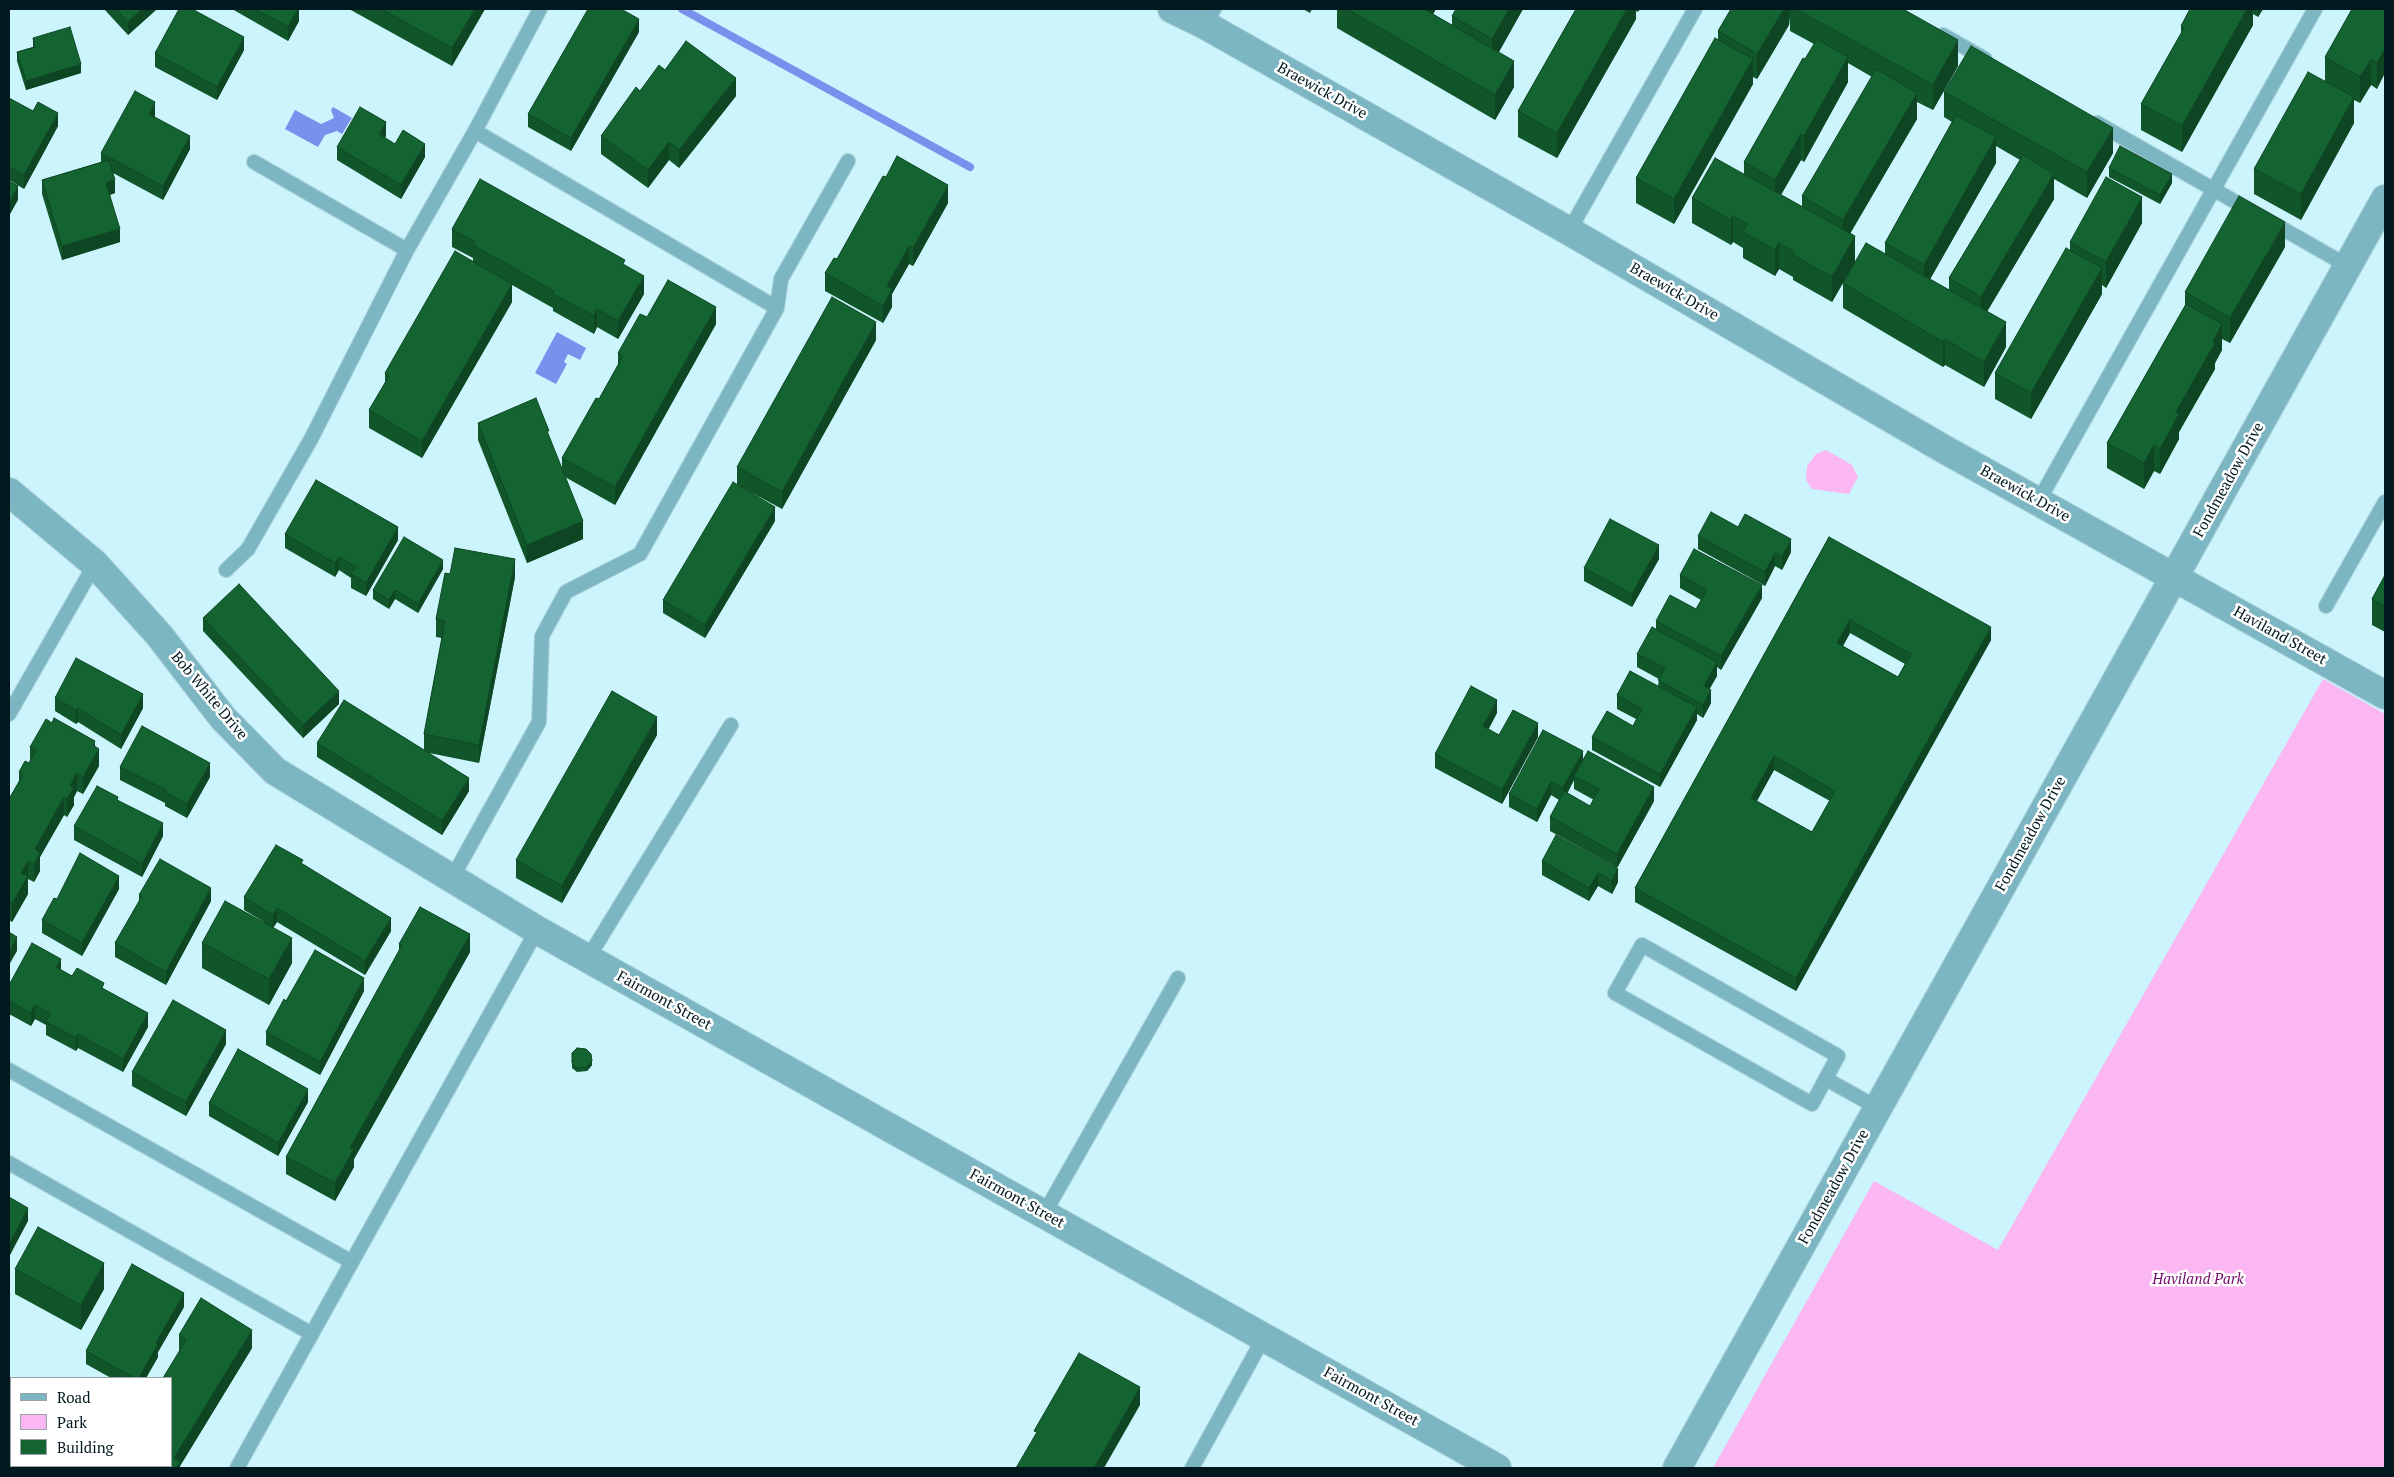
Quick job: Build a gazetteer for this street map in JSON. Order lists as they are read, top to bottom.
{
  "streets": {
    "street": [
      "Braewick Drive",
      "Fondmeadow Drive",
      "Haviland Street",
      "Bob White Drive",
      "Fairmont Street"
    ]
  },
  "crossings": [
    ["Braewick Drive", "Fondmeadow Drive"],
    ["Braewick Drive", "Haviland Street"],
    ["Fondmeadow Drive", "Haviland Street"],
    ["Bob White Drive", "Fairmont Street"]
  ],
  "parks": ["Haviland Park"],
  "legend": ["Road", "Park", "Building"]
}
